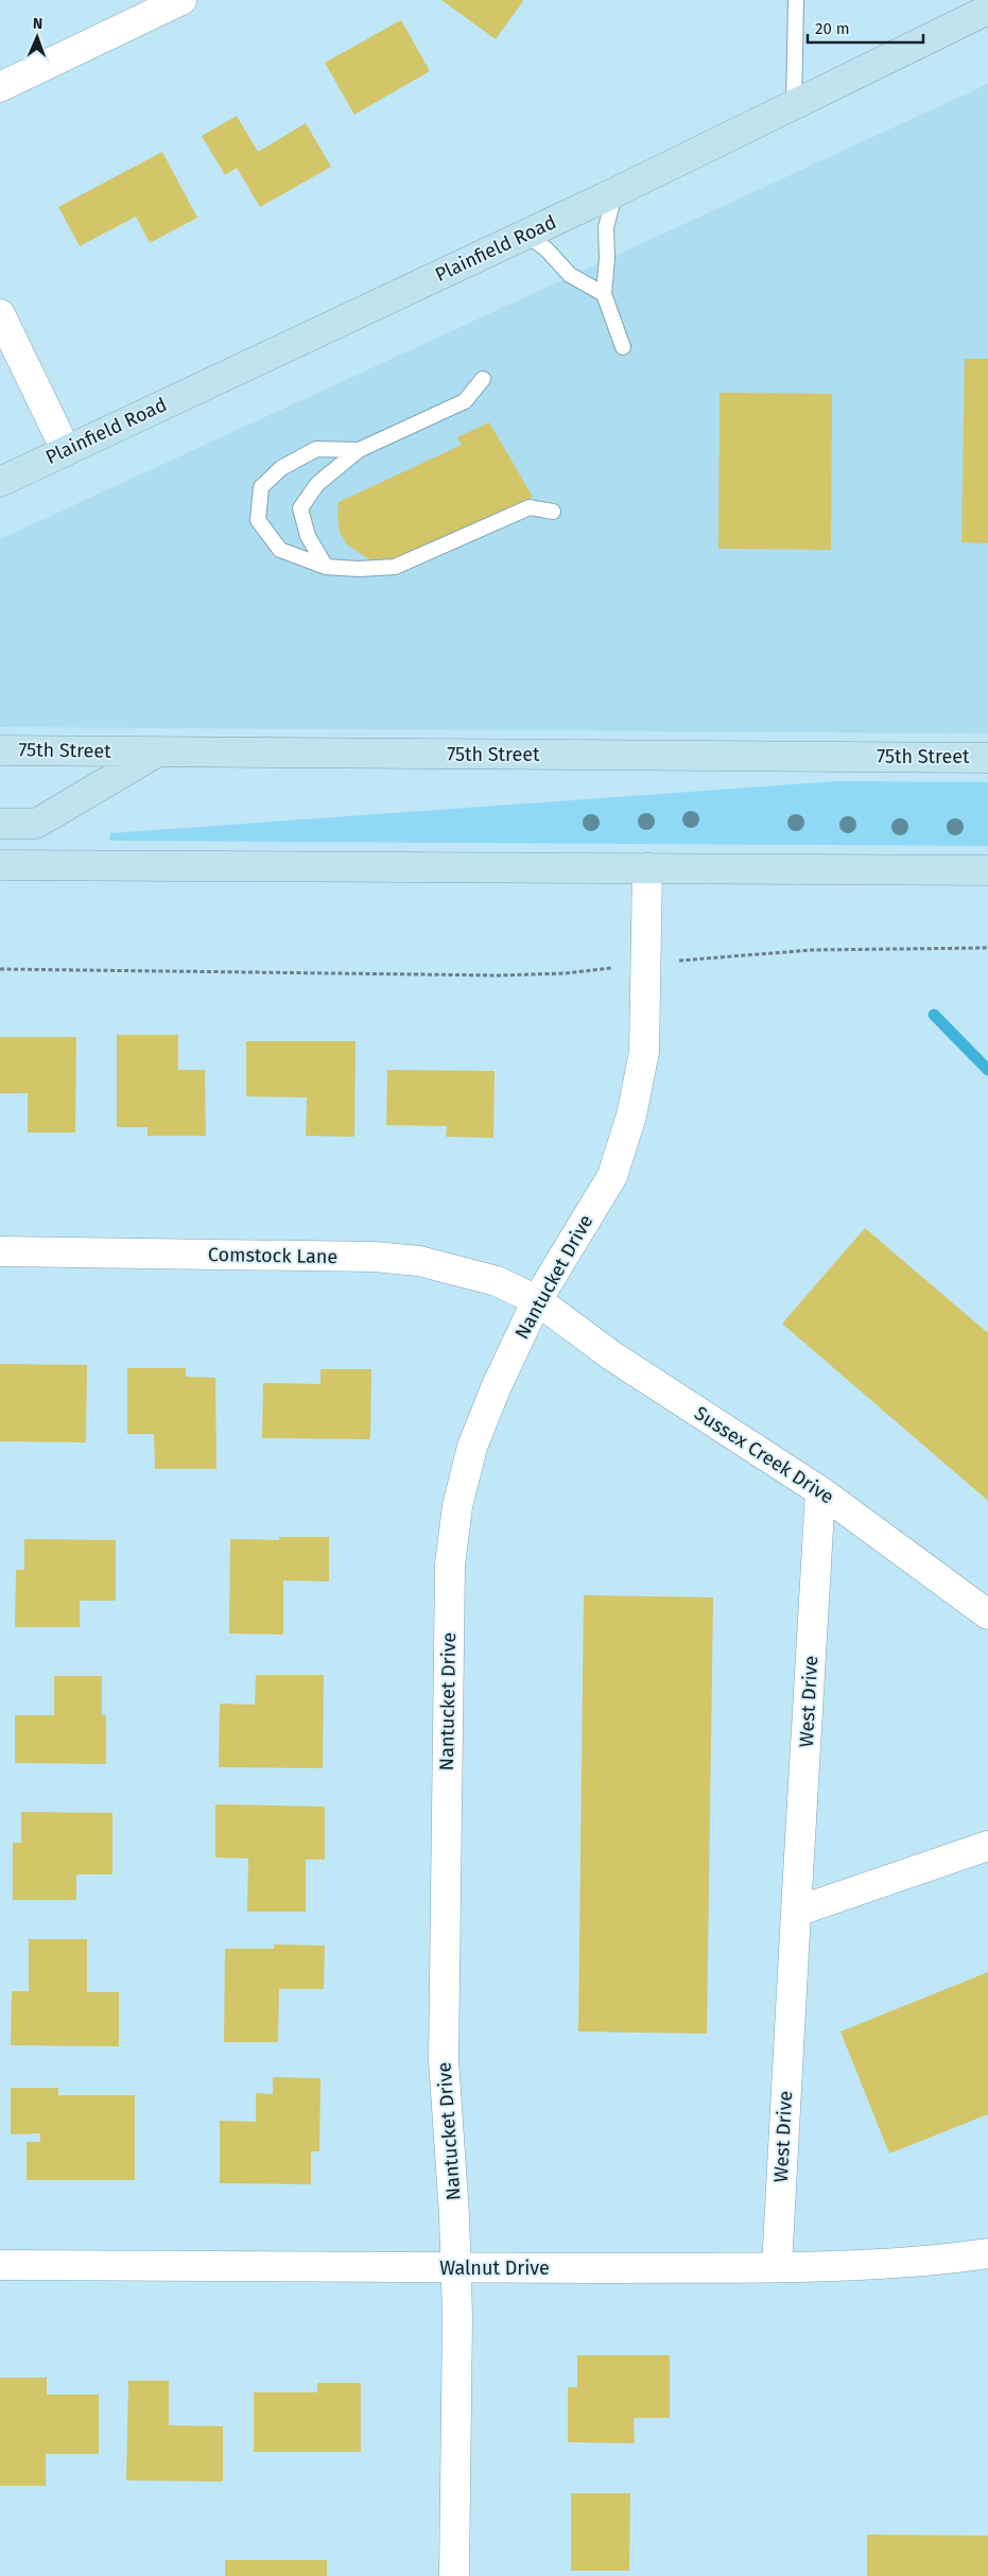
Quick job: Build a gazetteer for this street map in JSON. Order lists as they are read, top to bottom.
{
  "streets": {
    "main road": ["Plainfield Road", "75th Street"],
    "street": [
      "Comstock Lane",
      "Nantucket Drive",
      "Sussex Creek Drive",
      "West Drive",
      "Walnut Drive"
    ]
  },
  "crossings": [
    ["Comstock Lane", "Nantucket Drive"],
    ["Comstock Lane", "Sussex Creek Drive"],
    ["Nantucket Drive", "Sussex Creek Drive"],
    ["Nantucket Drive", "Walnut Drive"],
    ["Sussex Creek Drive", "West Drive"],
    ["West Drive", "Walnut Drive"]
  ],
  "scale_bar": "20 m",
  "north": "top"
}
